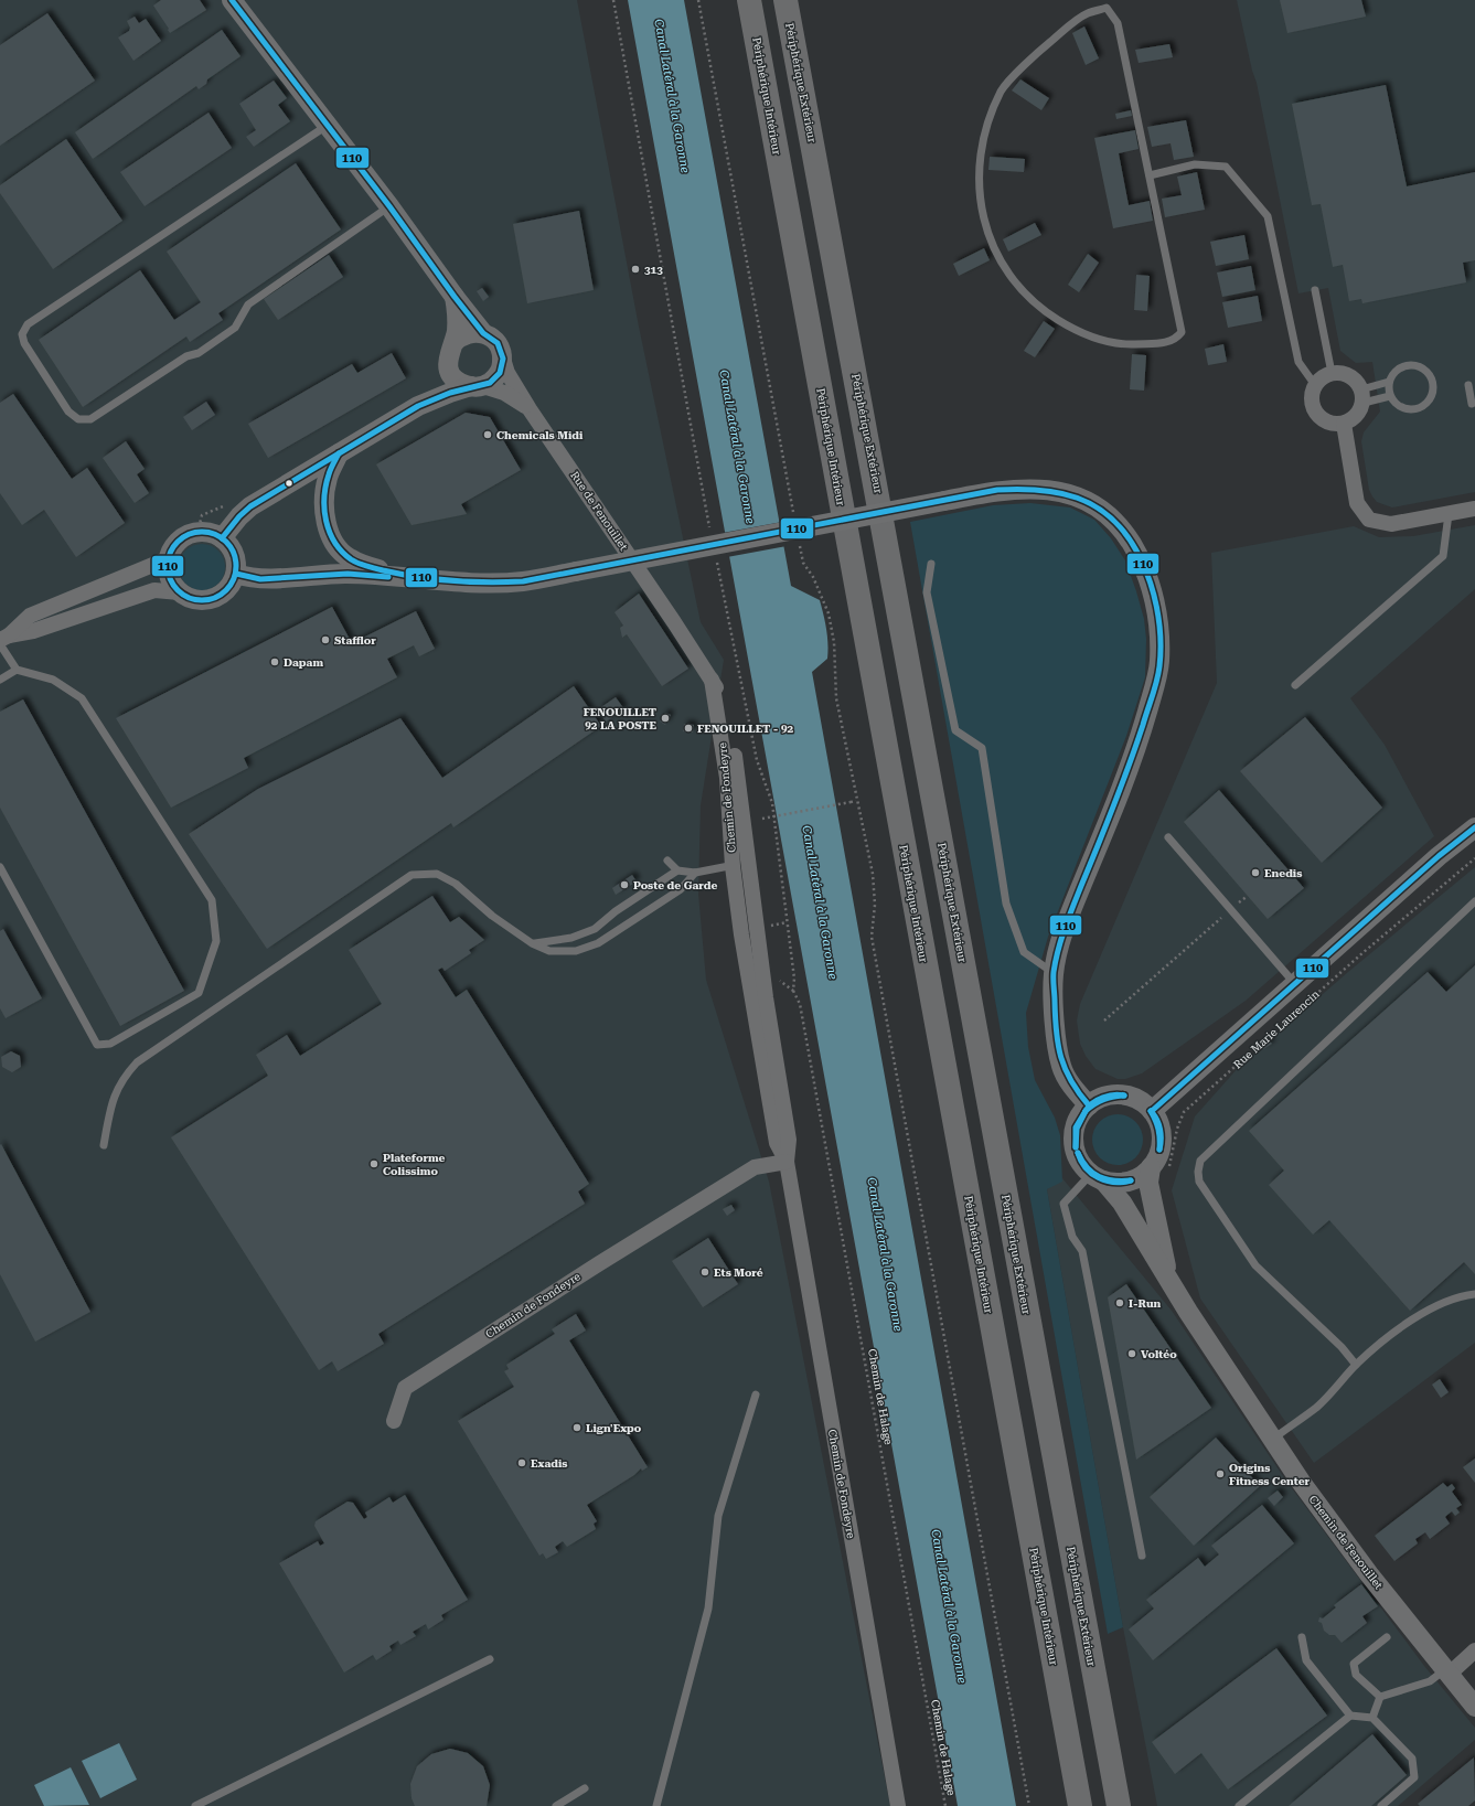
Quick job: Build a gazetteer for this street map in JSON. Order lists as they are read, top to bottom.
{
  "streets": {
    "highway": ["Périphérique Extérieur", "Périphérique Intérieur"],
    "street": [
      "Rue de Fenouillet",
      "Chemin de Fondeyre",
      "Rue Marie Laurencin",
      "Chemin de Fenouillet"
    ],
    "path": ["Chemin de Halage"]
  },
  "crossings": [
    ["Rue de Fenouillet", "Chemin de Fondeyre"],
    ["Rue Marie Laurencin", "Chemin de Fenouillet"]
  ],
  "water": ["Canal Latéral à la Garonne"],
  "places": [
    "313",
    "Chemicals Midi",
    "Stafflor",
    "Dapam",
    "FENOUILLET 92 LA POSTE",
    "FENOUILLET - 92",
    "Enedis",
    "Poste de Garde",
    "Plateforme Colissimo",
    "Ets Moré",
    "I-Run",
    "Voltéo",
    "Lign'Expo",
    "Exadis",
    "Origins Fitness Center"
  ],
  "lines": ["transit line 110"]
}
